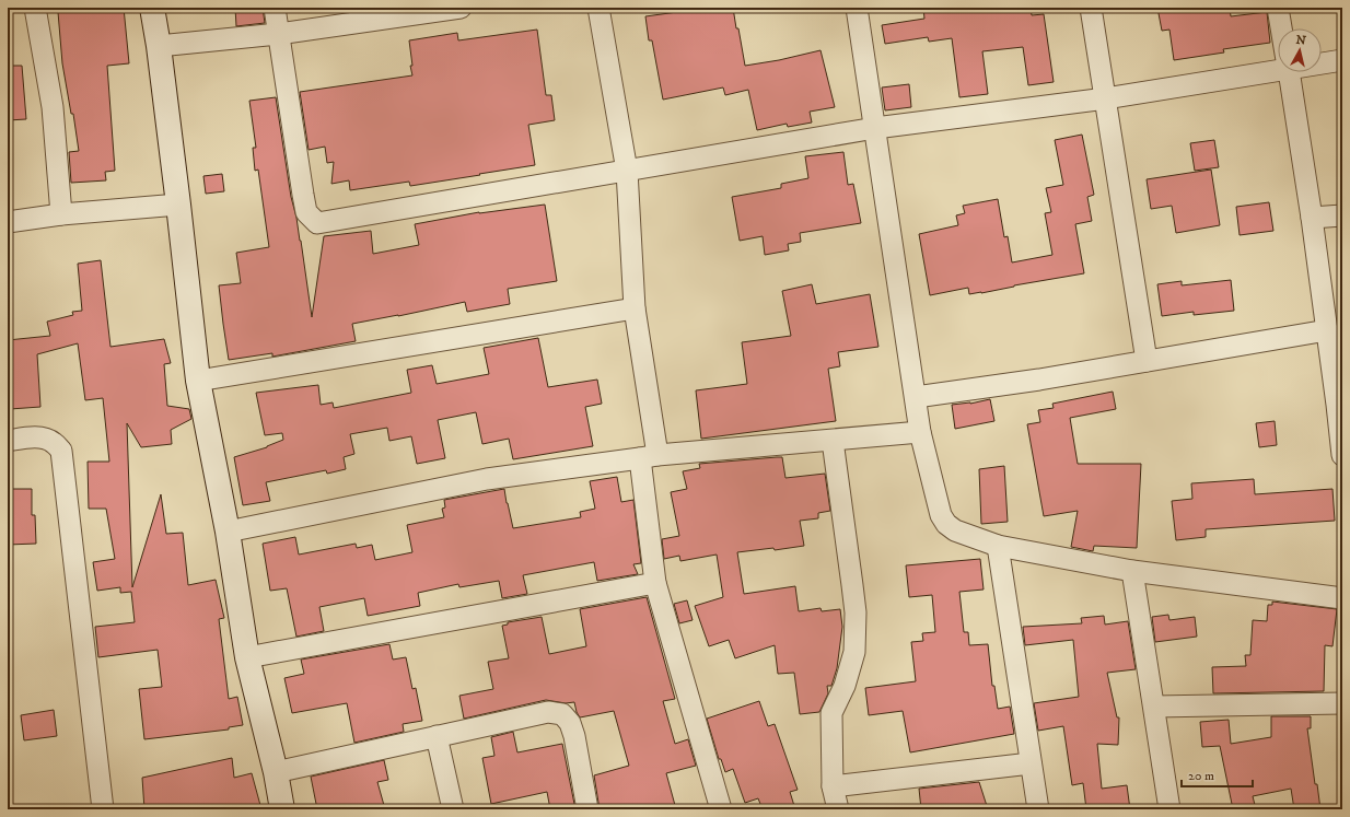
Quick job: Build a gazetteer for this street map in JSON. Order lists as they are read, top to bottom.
{
  "scale_bar": "20 m",
  "north": "top"
}
